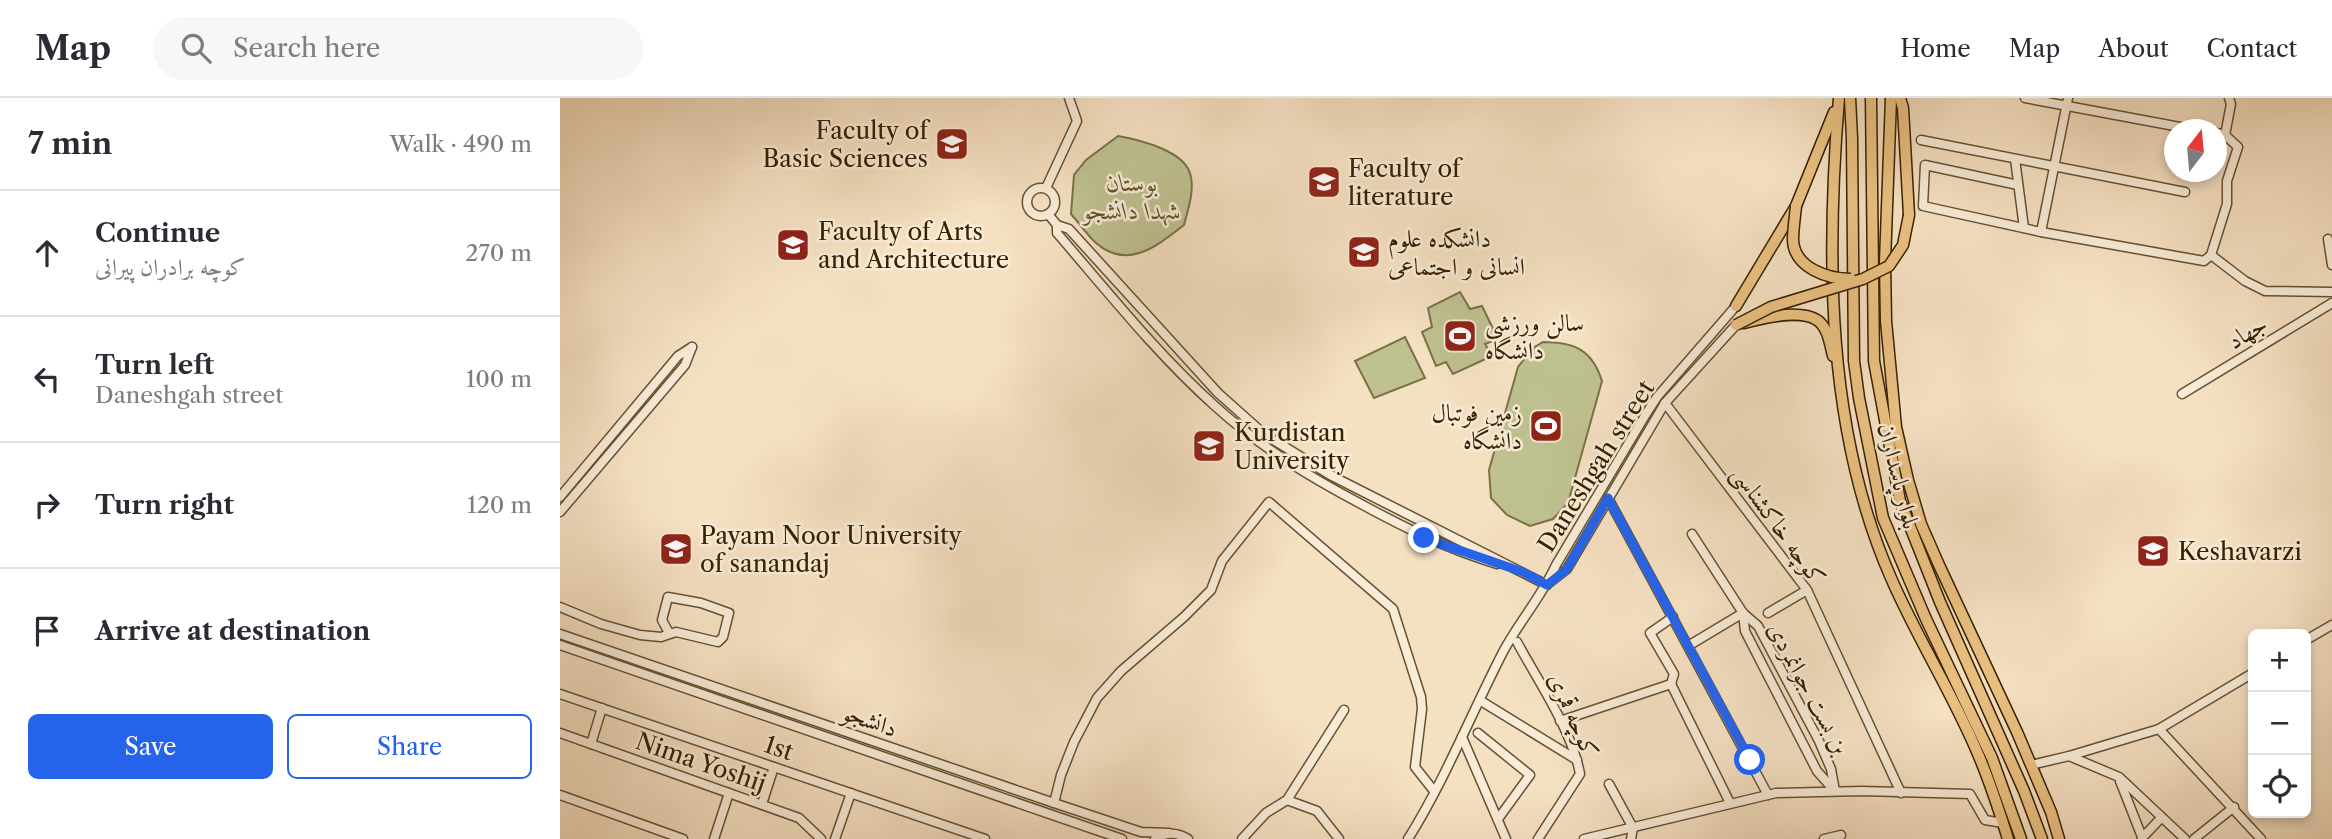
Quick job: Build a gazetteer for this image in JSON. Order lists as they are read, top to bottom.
{
  "streets": {
    "main road": ["بلوار پاسداران"],
    "street": [
      "جهاد",
      "Daneshgah street",
      "کوچه خاکشناسی",
      "بن بست جوانمردی",
      "کوچه قمری",
      "دانشجو",
      "1st",
      "Nima Yoshij"
    ]
  },
  "crossings": [
    ["Daneshgah street", "کوچه خاکشناسی"]
  ],
  "parks": ["بوستان شهدا دانشجو"],
  "places": {
    "school or university": [
      "Faculty of Basic Sciences",
      "Faculty of literature",
      "Faculty of Arts and Architecture",
      "دانشکده علوم انسانی و اجتماعی",
      "Kurdistan University",
      "Payam Noor University of sanandaj",
      "Keshavarzi"
    ],
    "sports": ["سالن ورزشی دانشگاه", "زمین فوتبال دانشگاه"]
  },
  "north": "top",
  "page": {
    "header": "Map",
    "search": "Search here",
    "nav": [
      "Home",
      "Map",
      "About",
      "Contact"
    ],
    "heading": ["7 min", "Walk · 490 m"],
    "list": [
      ["Continue", "کوچه برادران پیرانی", "270 m"],
      ["Turn left", "Daneshgah street", "100 m"],
      ["Turn right", "120 m"],
      "Arrive at destination"
    ],
    "map_buttons": ["+", "−"],
    "buttons": ["Save", "Share"]
  }
}
